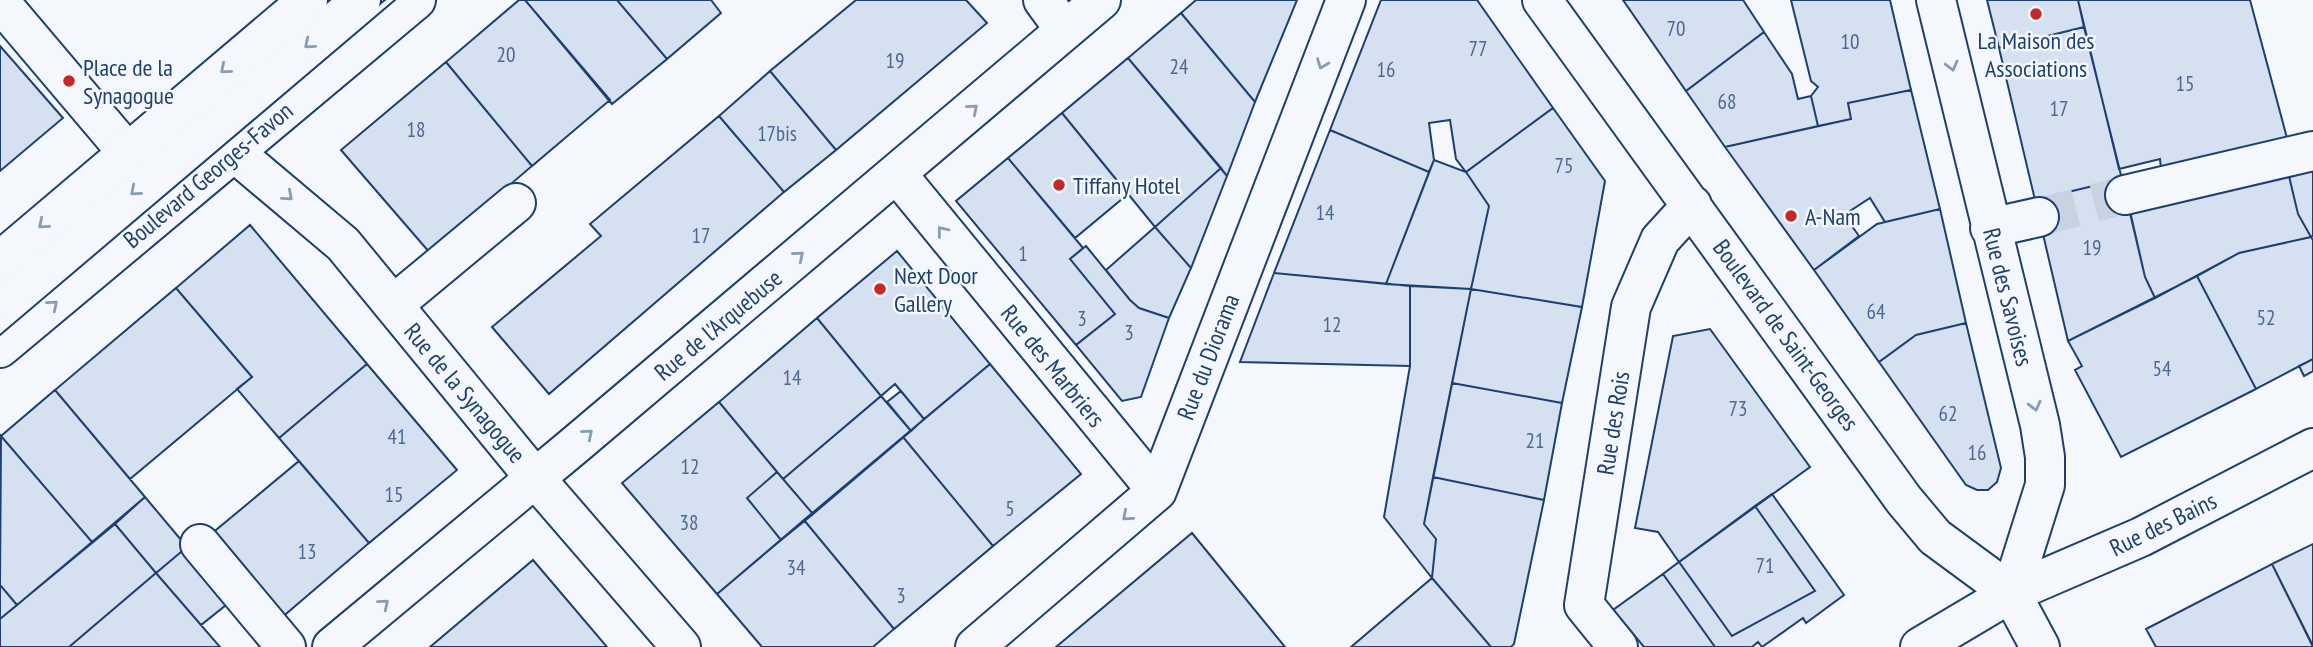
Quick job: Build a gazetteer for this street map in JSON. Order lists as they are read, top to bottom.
{
  "streets": {
    "street": [
      "Boulevard Georges-Favon",
      "Rue des Savoises",
      "Rue de l'Arquebuse",
      "Boulevard de Saint-Georges",
      "Rue du Diorama",
      "Rue des Marbriers",
      "Rue de la Synagogue",
      "Rue des Rois",
      "Rue des Bains"
    ]
  },
  "crossings": [
    ["Boulevard Georges-Favon", "Rue de la Synagogue"],
    ["Rue des Savoises", "Boulevard de Saint-Georges"],
    ["Rue des Savoises", "Rue des Bains"],
    ["Rue de l'Arquebuse", "Rue des Marbriers"],
    ["Rue de l'Arquebuse", "Rue de la Synagogue"],
    ["Boulevard de Saint-Georges", "Rue des Rois"],
    ["Boulevard de Saint-Georges", "Rue des Bains"],
    ["Rue du Diorama", "Rue des Marbriers"]
  ],
  "one_way": [
    "Rue des Savoises",
    "Rue de l'Arquebuse",
    "Rue du Diorama",
    "Rue des Marbriers"
  ],
  "places": [
    "La Maison des Associations",
    "Place de la Synagogue",
    "Tiffany Hotel",
    "A-Nam",
    "Next Door Gallery"
  ],
  "house_numbers": [
    "70",
    "10",
    "77",
    "20",
    "19",
    "24",
    "16",
    "15",
    "68",
    "17",
    "18",
    "17bis",
    "75",
    "14",
    "17",
    "19",
    "1",
    "64",
    "52",
    "3",
    "12",
    "3",
    "54",
    "14",
    "73",
    "62",
    "41",
    "21",
    "16",
    "12",
    "15",
    "5",
    "38",
    "13",
    "71",
    "34",
    "3"
  ]
}
